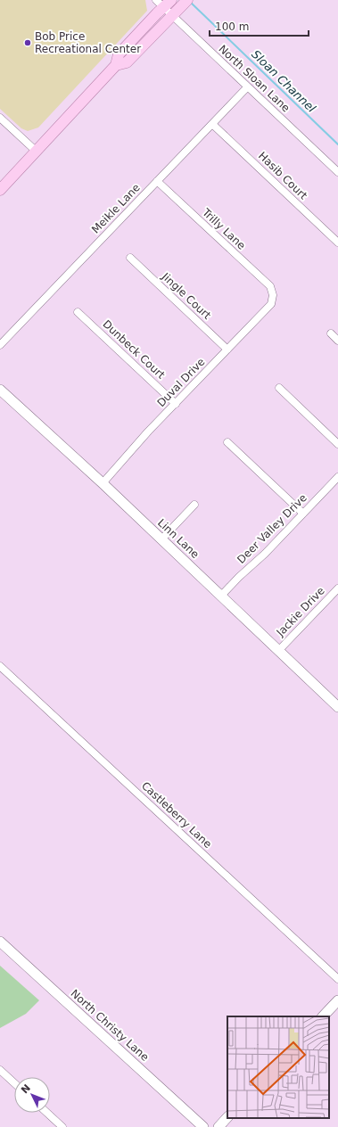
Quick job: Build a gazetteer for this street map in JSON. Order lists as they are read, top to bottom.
{
  "streets": {
    "street": [
      "North Sloan Lane",
      "Hasib Court",
      "Meikle Lane",
      "Trilly Lane",
      "Jingle Court",
      "Dunbeck Court",
      "Duval Drive",
      "Deer Valley Drive",
      "Linn Lane",
      "Jackie Drive",
      "Castleberry Lane",
      "North Christy Lane"
    ]
  },
  "crossings": [
    ["North Sloan Lane", "Meikle Lane"],
    ["Hasib Court", "Meikle Lane"],
    ["Meikle Lane", "Trilly Lane"],
    ["Trilly Lane", "Duval Drive"],
    ["Jingle Court", "Duval Drive"],
    ["Dunbeck Court", "Duval Drive"],
    ["Duval Drive", "Linn Lane"],
    ["Deer Valley Drive", "Linn Lane"],
    ["Linn Lane", "Jackie Drive"]
  ],
  "water": ["Sloan Channel"],
  "places": ["Bob Price Recreational Center"],
  "scale_bar": "100 m",
  "north": "top left"
}
